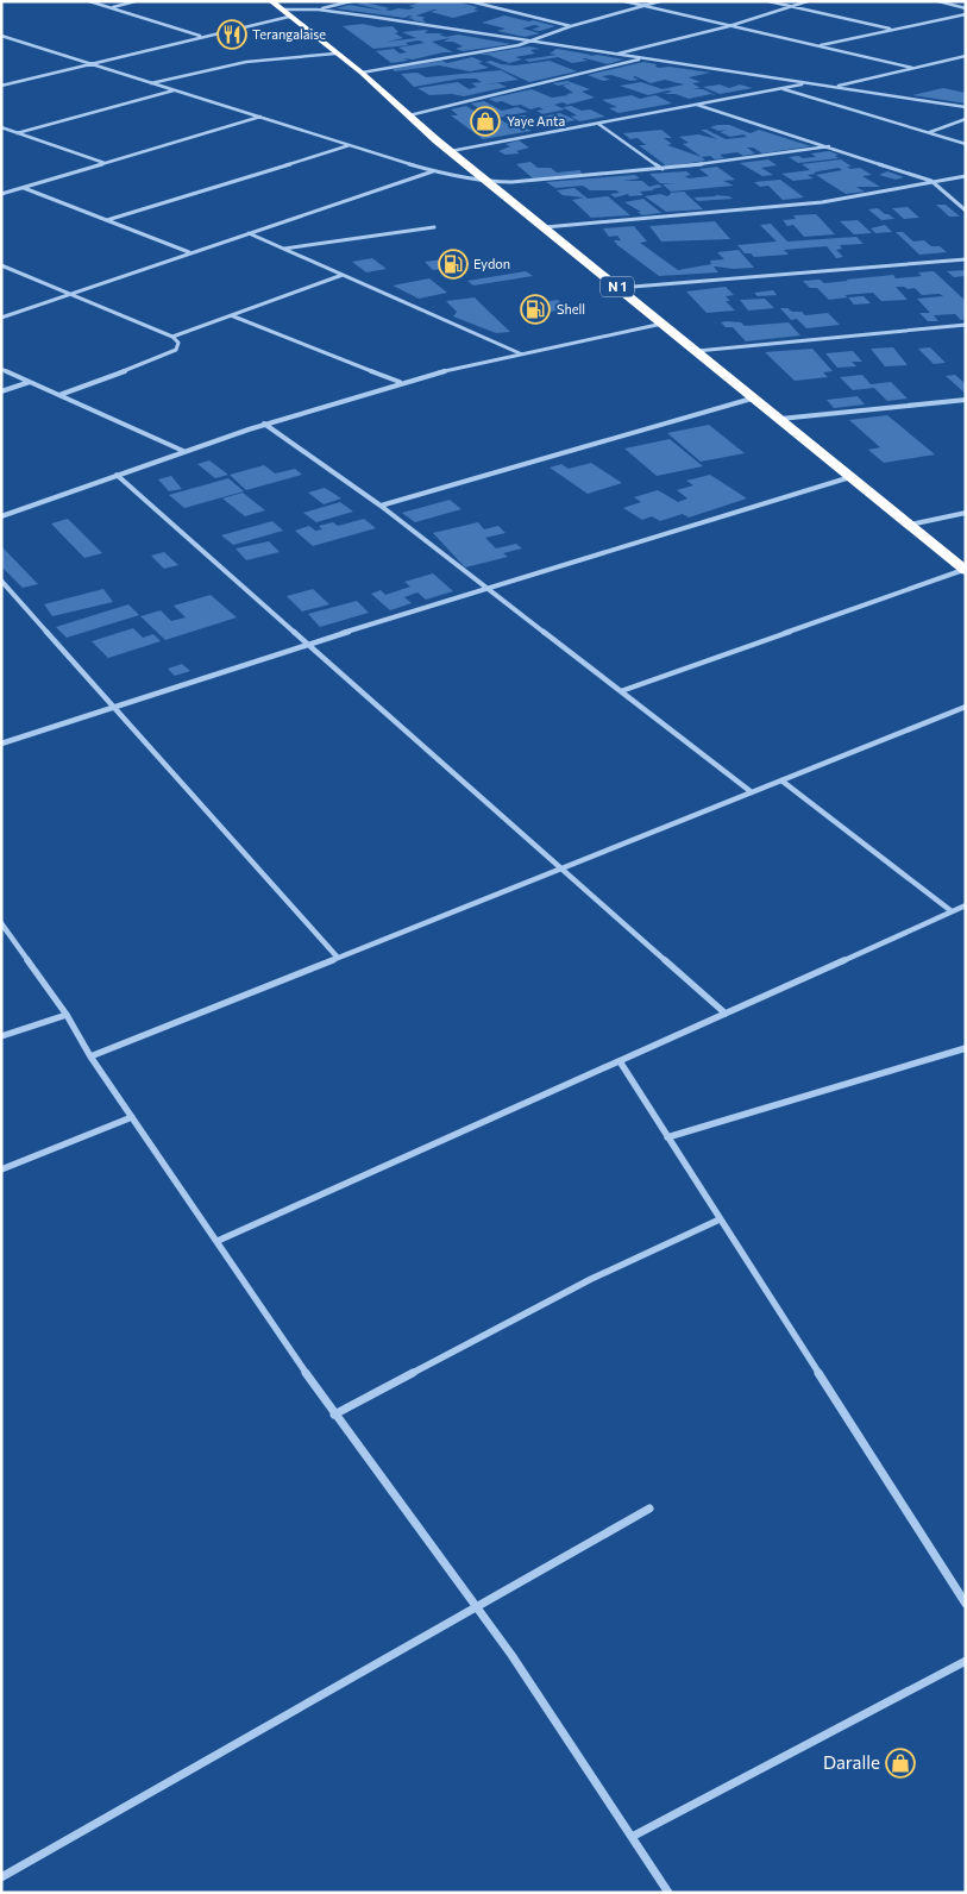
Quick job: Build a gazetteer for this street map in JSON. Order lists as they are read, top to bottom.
{
  "streets": {
    "highway": ["N 1"]
  },
  "places": {
    "restaurant": ["Terangalaise"],
    "shop": ["Yaye Anta", "Daralle"],
    "fuel station": ["Eydon", "Shell"]
  }
}
